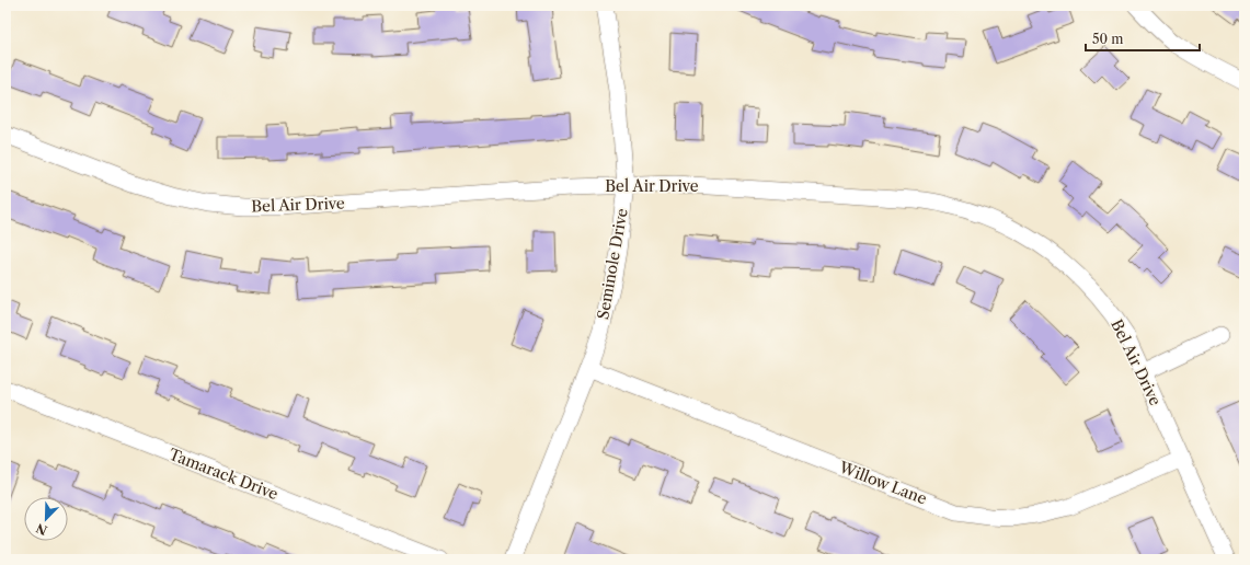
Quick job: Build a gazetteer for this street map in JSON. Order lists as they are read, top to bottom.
{
  "streets": {
    "street": [
      "Bel Air Drive",
      "Seminole Drive",
      "Tamarack Drive",
      "Willow Lane"
    ]
  },
  "crossings": [
    ["Bel Air Drive", "Seminole Drive"],
    ["Bel Air Drive", "Willow Lane"],
    ["Seminole Drive", "Willow Lane"]
  ],
  "scale_bar": "50 m",
  "north": "bottom left"
}
